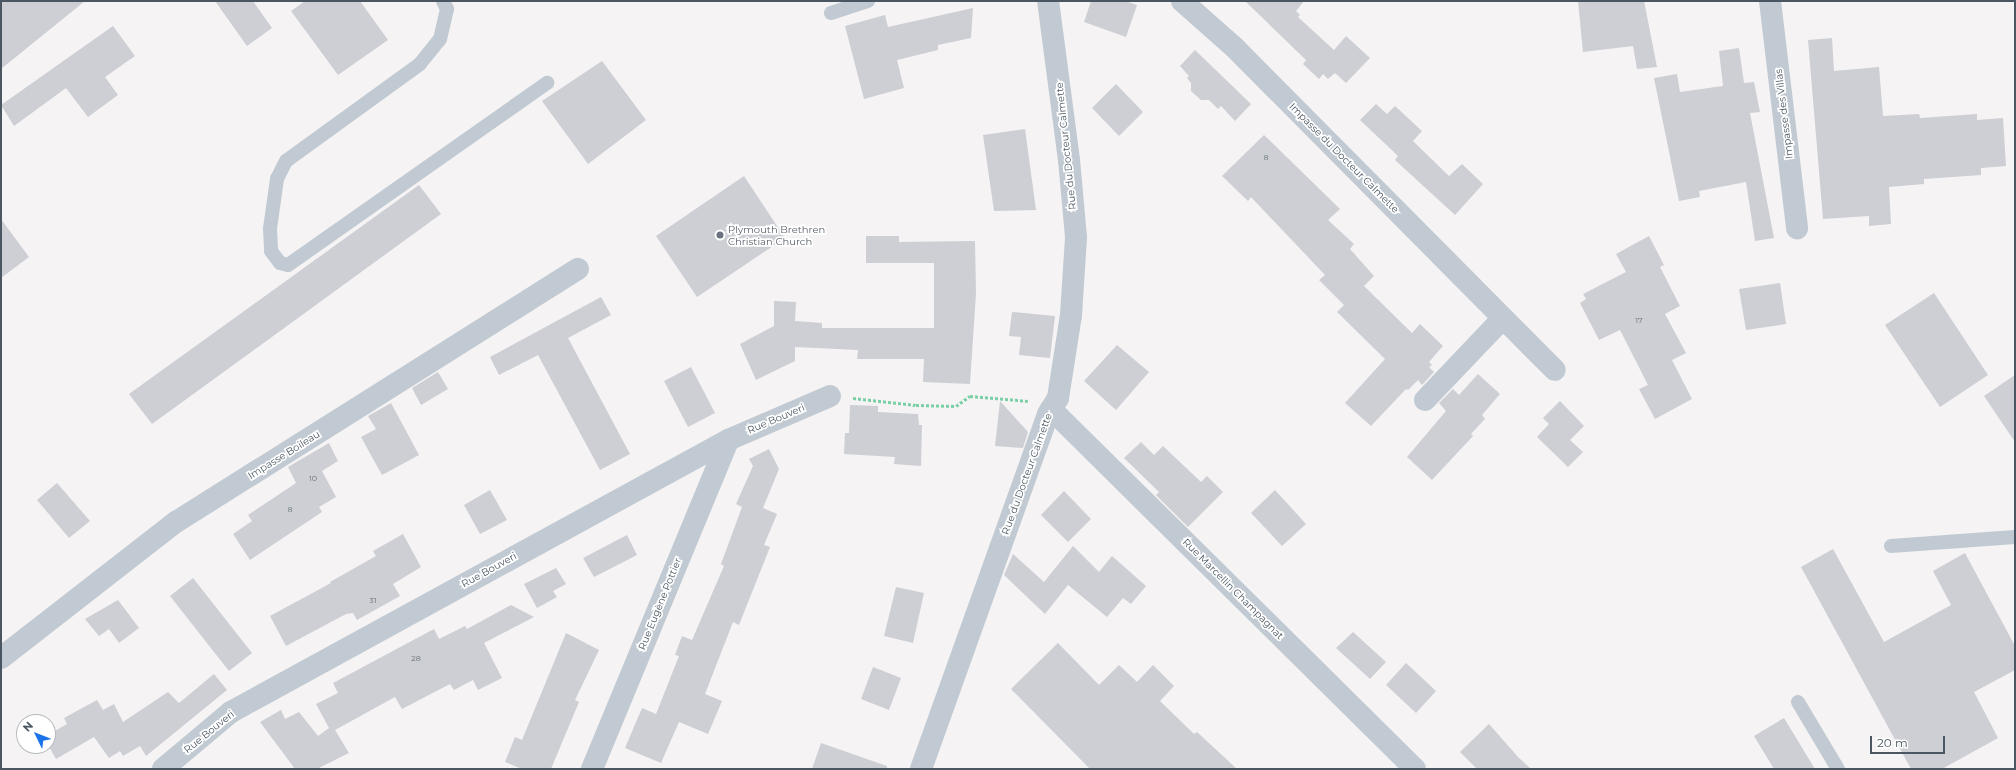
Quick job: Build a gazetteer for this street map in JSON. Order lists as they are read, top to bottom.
{
  "streets": {
    "street": [
      "Impasse des Villas",
      "Rue du Docteur Calmette",
      "Impasse du Docteur Calmette",
      "Rue Bouveri",
      "Impasse Boileau",
      "Rue Marcellin Champagnat",
      "Rue Eugène Pottier"
    ]
  },
  "crossings": [
    ["Rue du Docteur Calmette", "Rue Marcellin Champagnat"],
    ["Rue Bouveri", "Rue Eugène Pottier"]
  ],
  "places": ["Plymouth Brethren Christian Church"],
  "house_numbers": [
    "8",
    "17",
    "10",
    "8",
    "31",
    "28"
  ],
  "scale_bar": "20 m",
  "north": "top left"
}
